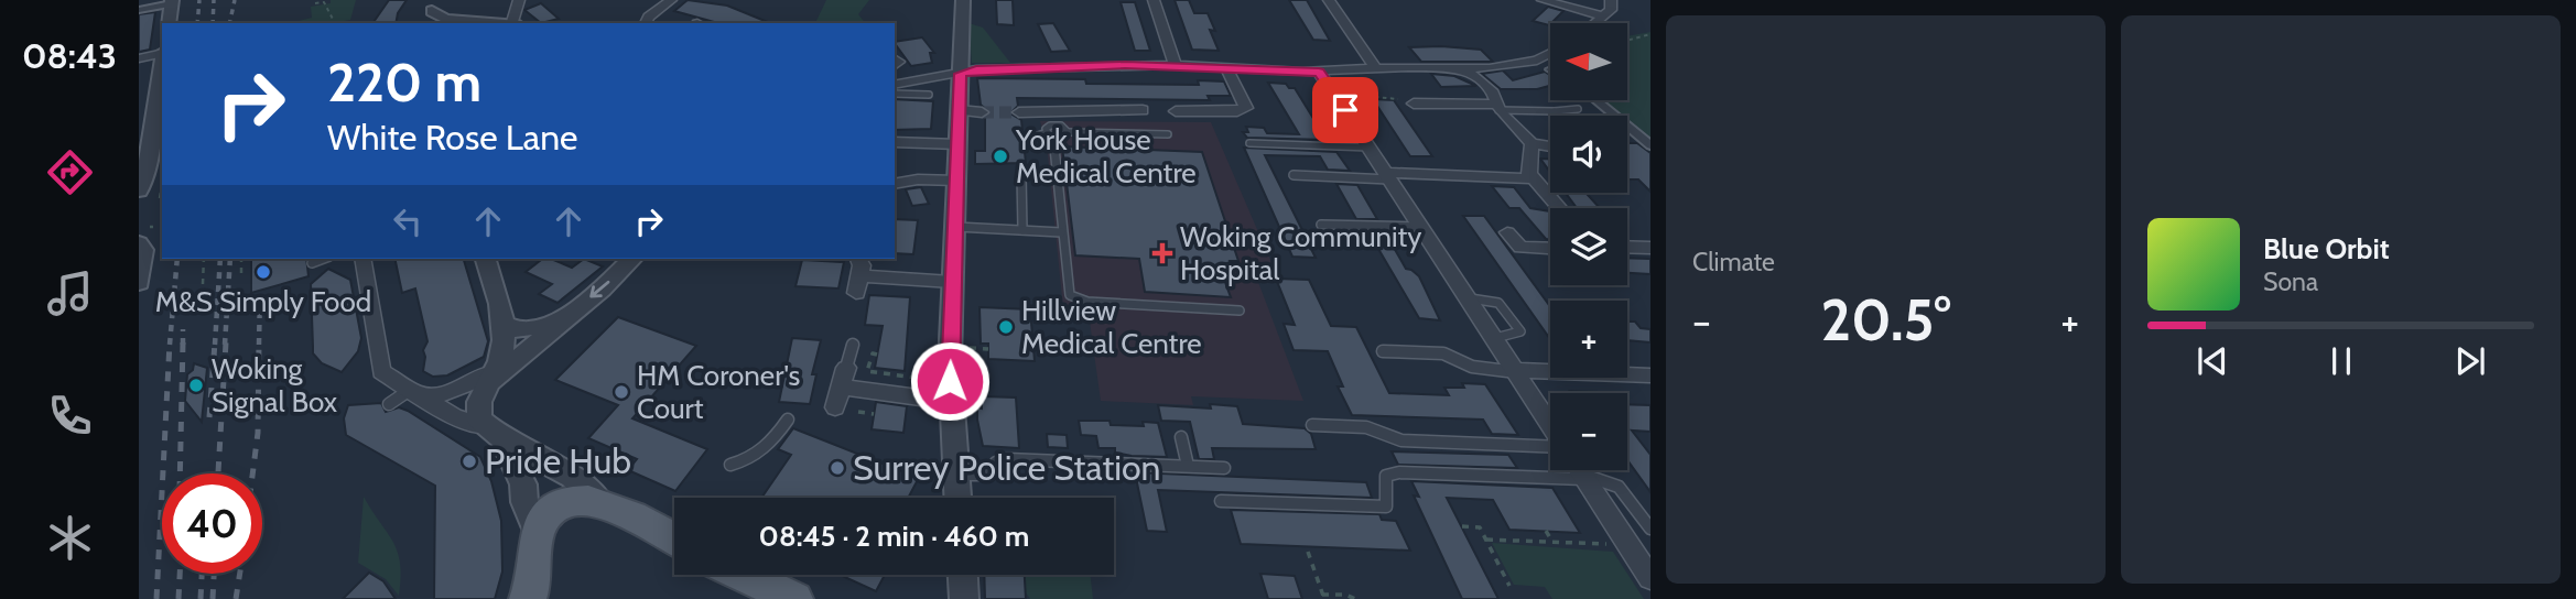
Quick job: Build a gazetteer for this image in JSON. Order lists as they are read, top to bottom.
{
  "places": {
    "other": [
      "York House Medical Centre",
      "M&S Simply Food",
      "Hillview Medical Centre",
      "Woking Signal Box",
      "HM Coroner's Court",
      "Pride Hub",
      "Surrey Police Station"
    ],
    "health": ["Woking Community Hospital"]
  },
  "north": "left",
  "page": {
    "tabs": "08:43",
    "tile": "Climate",
    "map_buttons": ["+", "−"],
    "turn": ["220 m", "White Rose Lane"],
    "song": ["Blue Orbit", "Sona"],
    "heat": ["−", "20.5°", "+"],
    "limit": "40",
    "trip": "08:45 · 2 min · 460 m"
  }
}
